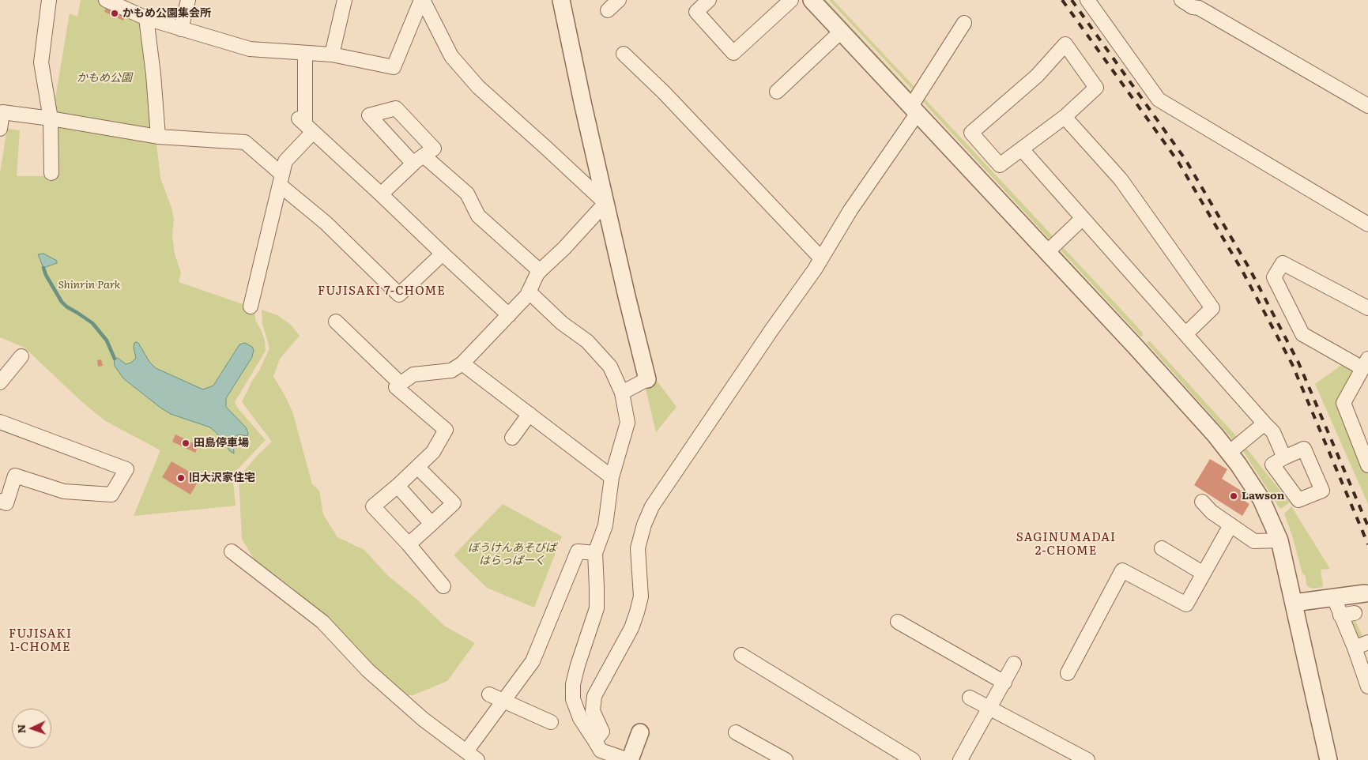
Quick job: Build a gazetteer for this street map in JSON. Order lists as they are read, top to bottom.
{
  "districts": ["FUJISAKI 7-CHOME", "SAGINUMADAI 2-CHOME", "FUJISAKI 1-CHOME"],
  "parks": ["かもめ公園", "Shinrin Park", "ぼうけんあそびば はらっぱーく"],
  "places": [
    "かもめ公園集会所",
    "田島停車場",
    "旧大沢家住宅",
    "Lawson"
  ],
  "north": "left"
}
